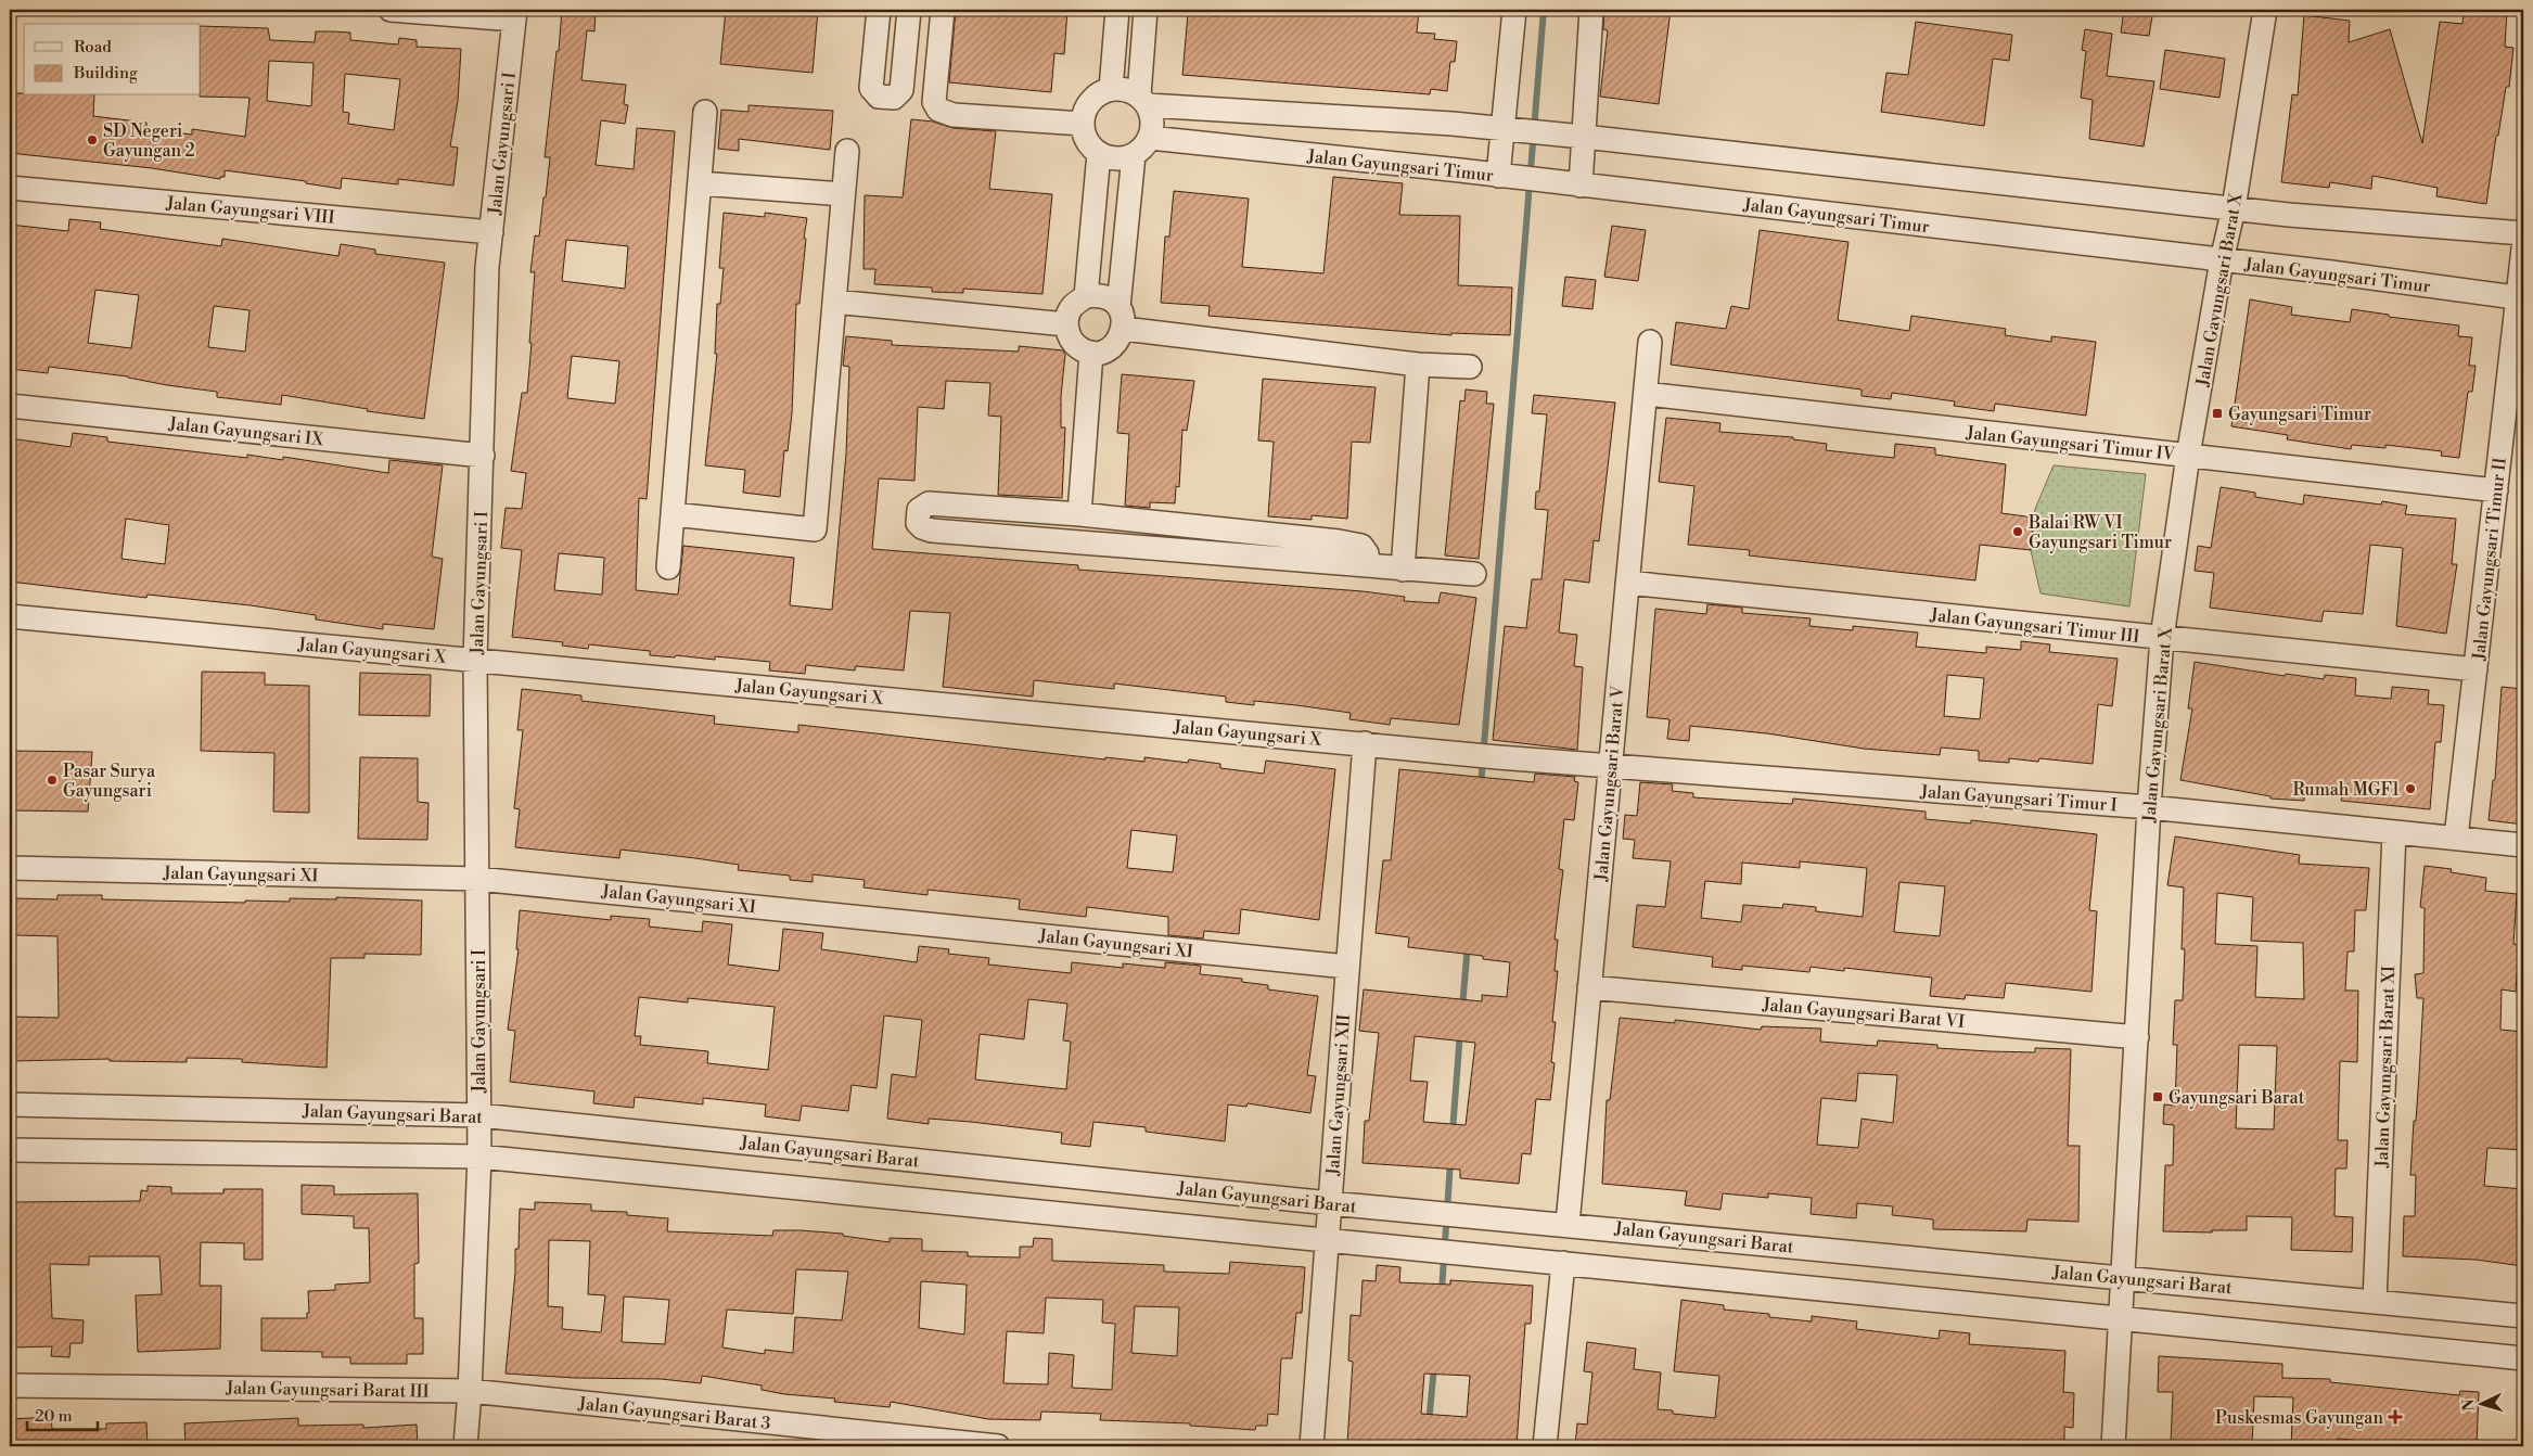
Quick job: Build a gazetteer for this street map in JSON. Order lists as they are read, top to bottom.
{
  "streets": {
    "street": [
      "Jalan Gayungsari I",
      "Jalan Gayungsari Timur",
      "Jalan Gayungsari VIII",
      "Jalan Gayungsari Barat X",
      "Jalan Gayungsari IX",
      "Jalan Gayungsari Timur IV",
      "Jalan Gayungsari Timur II",
      "Jalan Gayungsari Timur III",
      "Jalan Gayungsari X",
      "Jalan Gayungsari Barat V",
      "Jalan Gayungsari Timur I",
      "Jalan Gayungsari XI",
      "Jalan Gayungsari Barat VI",
      "Jalan Gayungsari Barat XI",
      "Jalan Gayungsari XII",
      "Jalan Gayungsari Barat",
      "Jalan Gayungsari Barat III",
      "Jalan Gayungsari Barat 3"
    ]
  },
  "crossings": [
    ["Jalan Gayungsari I", "Jalan Gayungsari VIII"],
    ["Jalan Gayungsari I", "Jalan Gayungsari IX"],
    ["Jalan Gayungsari I", "Jalan Gayungsari X"],
    ["Jalan Gayungsari I", "Jalan Gayungsari XI"],
    ["Jalan Gayungsari I", "Jalan Gayungsari Barat"],
    ["Jalan Gayungsari Timur", "Jalan Gayungsari Barat X"],
    ["Jalan Gayungsari Timur", "Jalan Gayungsari Timur II"],
    ["Jalan Gayungsari Barat X", "Jalan Gayungsari Timur IV"],
    ["Jalan Gayungsari Barat X", "Jalan Gayungsari Timur III"],
    ["Jalan Gayungsari Barat X", "Jalan Gayungsari Timur I"],
    ["Jalan Gayungsari Barat X", "Jalan Gayungsari Barat VI"],
    ["Jalan Gayungsari Barat X", "Jalan Gayungsari Barat"],
    ["Jalan Gayungsari Timur IV", "Jalan Gayungsari Timur II"],
    ["Jalan Gayungsari Timur IV", "Jalan Gayungsari Barat V"],
    ["Jalan Gayungsari Timur II", "Jalan Gayungsari Timur III"],
    ["Jalan Gayungsari Timur II", "Jalan Gayungsari Timur I"],
    ["Jalan Gayungsari Timur III", "Jalan Gayungsari Barat V"],
    ["Jalan Gayungsari X", "Jalan Gayungsari Barat V"],
    ["Jalan Gayungsari X", "Jalan Gayungsari Timur I"],
    ["Jalan Gayungsari X", "Jalan Gayungsari XII"],
    ["Jalan Gayungsari Barat V", "Jalan Gayungsari Timur I"],
    ["Jalan Gayungsari Barat V", "Jalan Gayungsari Barat VI"],
    ["Jalan Gayungsari Barat V", "Jalan Gayungsari Barat"],
    ["Jalan Gayungsari Timur I", "Jalan Gayungsari Barat XI"],
    ["Jalan Gayungsari XI", "Jalan Gayungsari XII"],
    ["Jalan Gayungsari Barat XI", "Jalan Gayungsari Barat"],
    ["Jalan Gayungsari XII", "Jalan Gayungsari Barat"],
    ["Jalan Gayungsari Barat III", "Jalan Gayungsari Barat 3"]
  ],
  "places": {
    "other": [
      "SD Negeri Gayungan 2",
      "Balai RW VI Gayungsari Timur",
      "Pasar Surya Gayungsari",
      "Rumah MGF1"
    ],
    "transit": ["Gayungsari Timur", "Gayungsari Barat"],
    "health": ["Puskesmas Gayungan"]
  },
  "legend": ["Road", "Building"],
  "scale_bar": "20 m",
  "north": "left"
}
